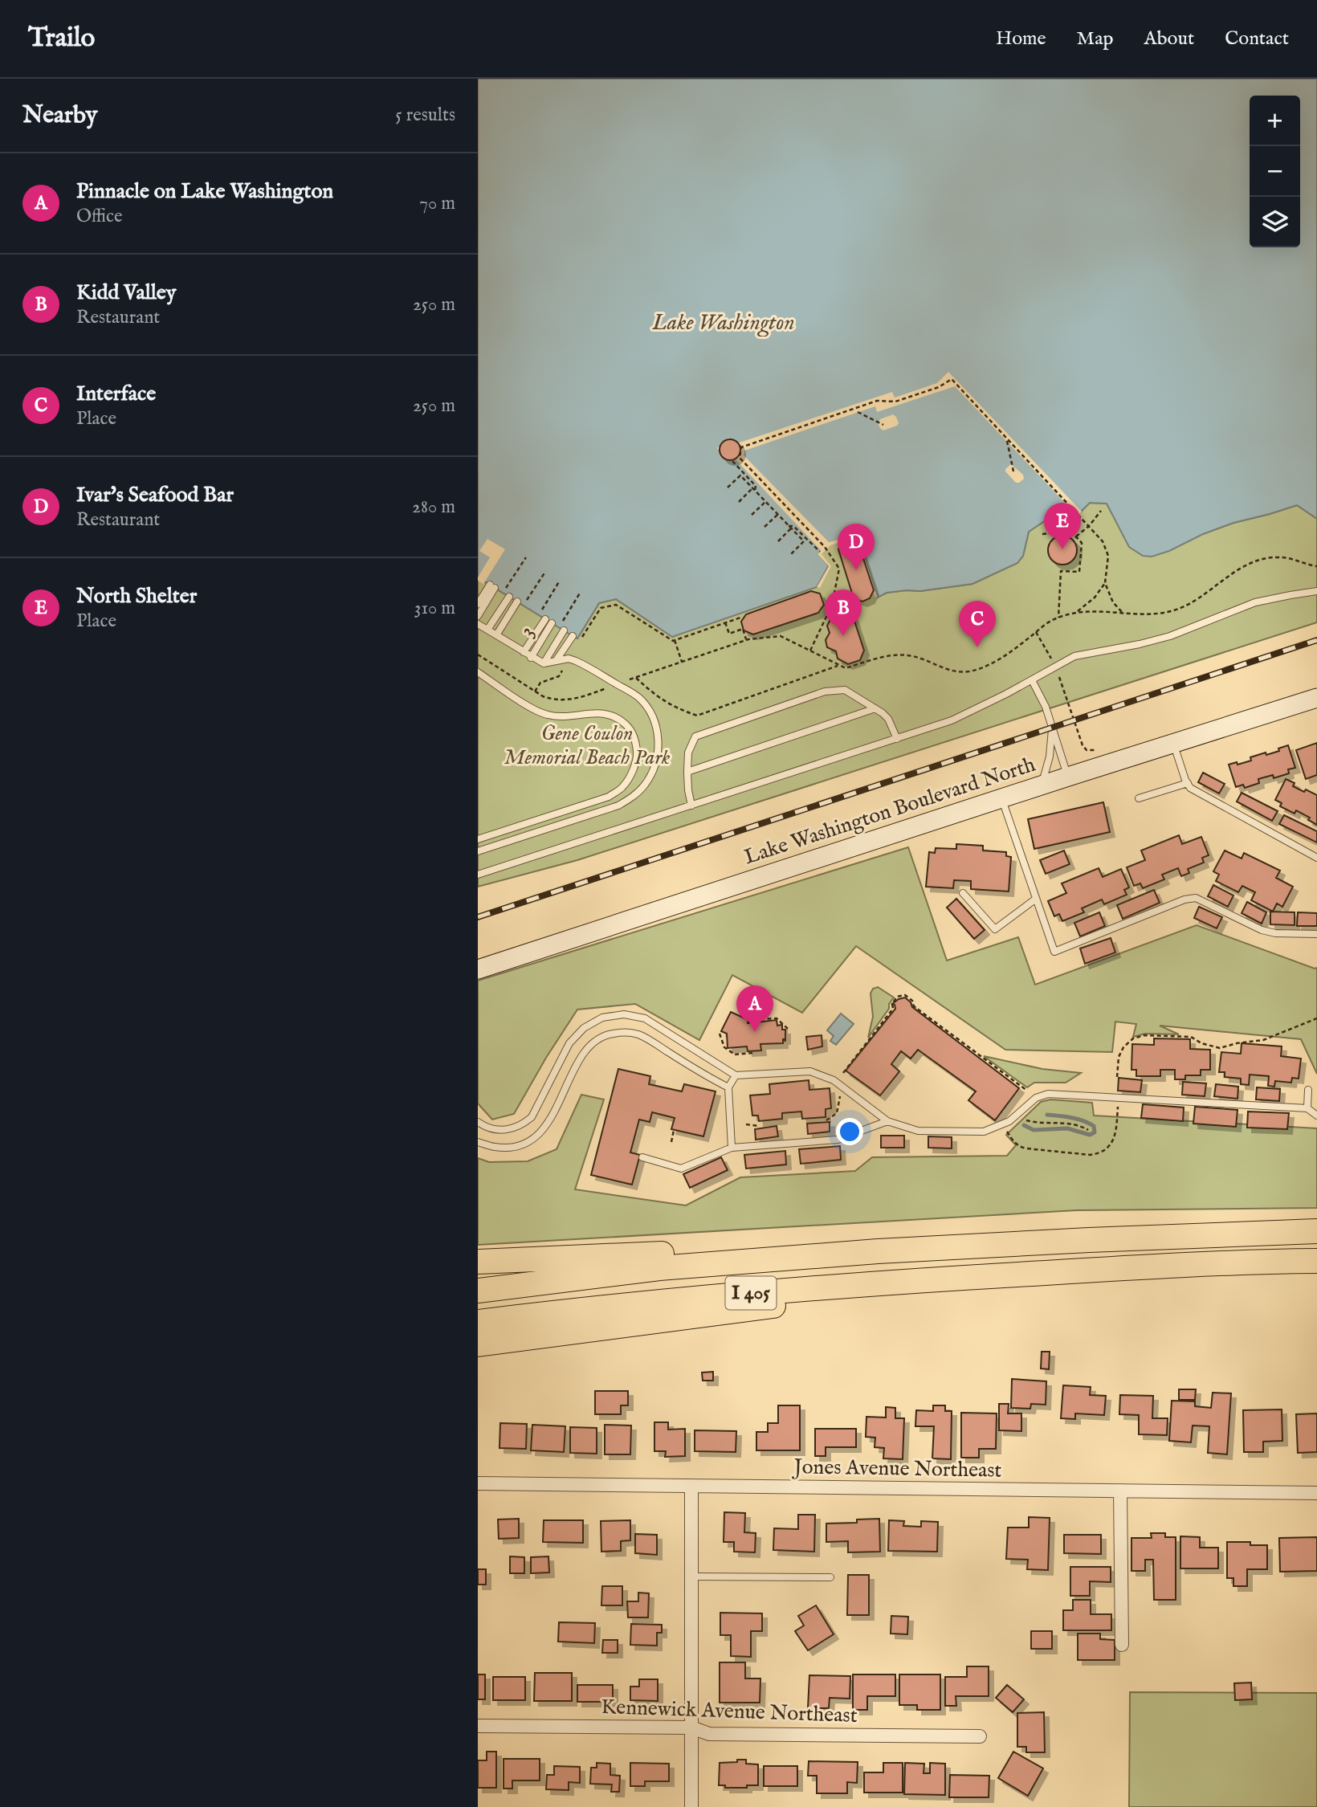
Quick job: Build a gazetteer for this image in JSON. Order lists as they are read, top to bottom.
{
  "streets": {
    "highway": ["I 405"],
    "street": ["Lake Washington Boulevard North", "Jones Avenue Northeast", "Kennewick Avenue Northeast"],
    "lane": ["3"]
  },
  "water": ["Lake Washington"],
  "parks": ["Gene Coulon Memorial Beach Park"],
  "page": {
    "header": "Trailo",
    "nav": [
      "Home",
      "Map",
      "About",
      "Contact"
    ],
    "heading": ["Nearby", "5 results"],
    "map_buttons": ["+", "−"],
    "list": [
      {
        "mark": "A",
        "name": "Pinnacle on Lake Washington",
        "note": "Office",
        "value": "70 m"
      },
      {
        "mark": "B",
        "name": "Kidd Valley",
        "note": "Restaurant",
        "value": "250 m"
      },
      {
        "mark": "C",
        "name": "Interface",
        "note": "Place",
        "value": "250 m"
      },
      {
        "mark": "D",
        "name": "Ivar's Seafood Bar",
        "note": "Restaurant",
        "value": "280 m"
      },
      {
        "mark": "E",
        "name": "North Shelter",
        "note": "Place",
        "value": "310 m"
      }
    ],
    "pins": [
      "E",
      "D",
      "B",
      "C",
      "A"
    ]
  }
}
